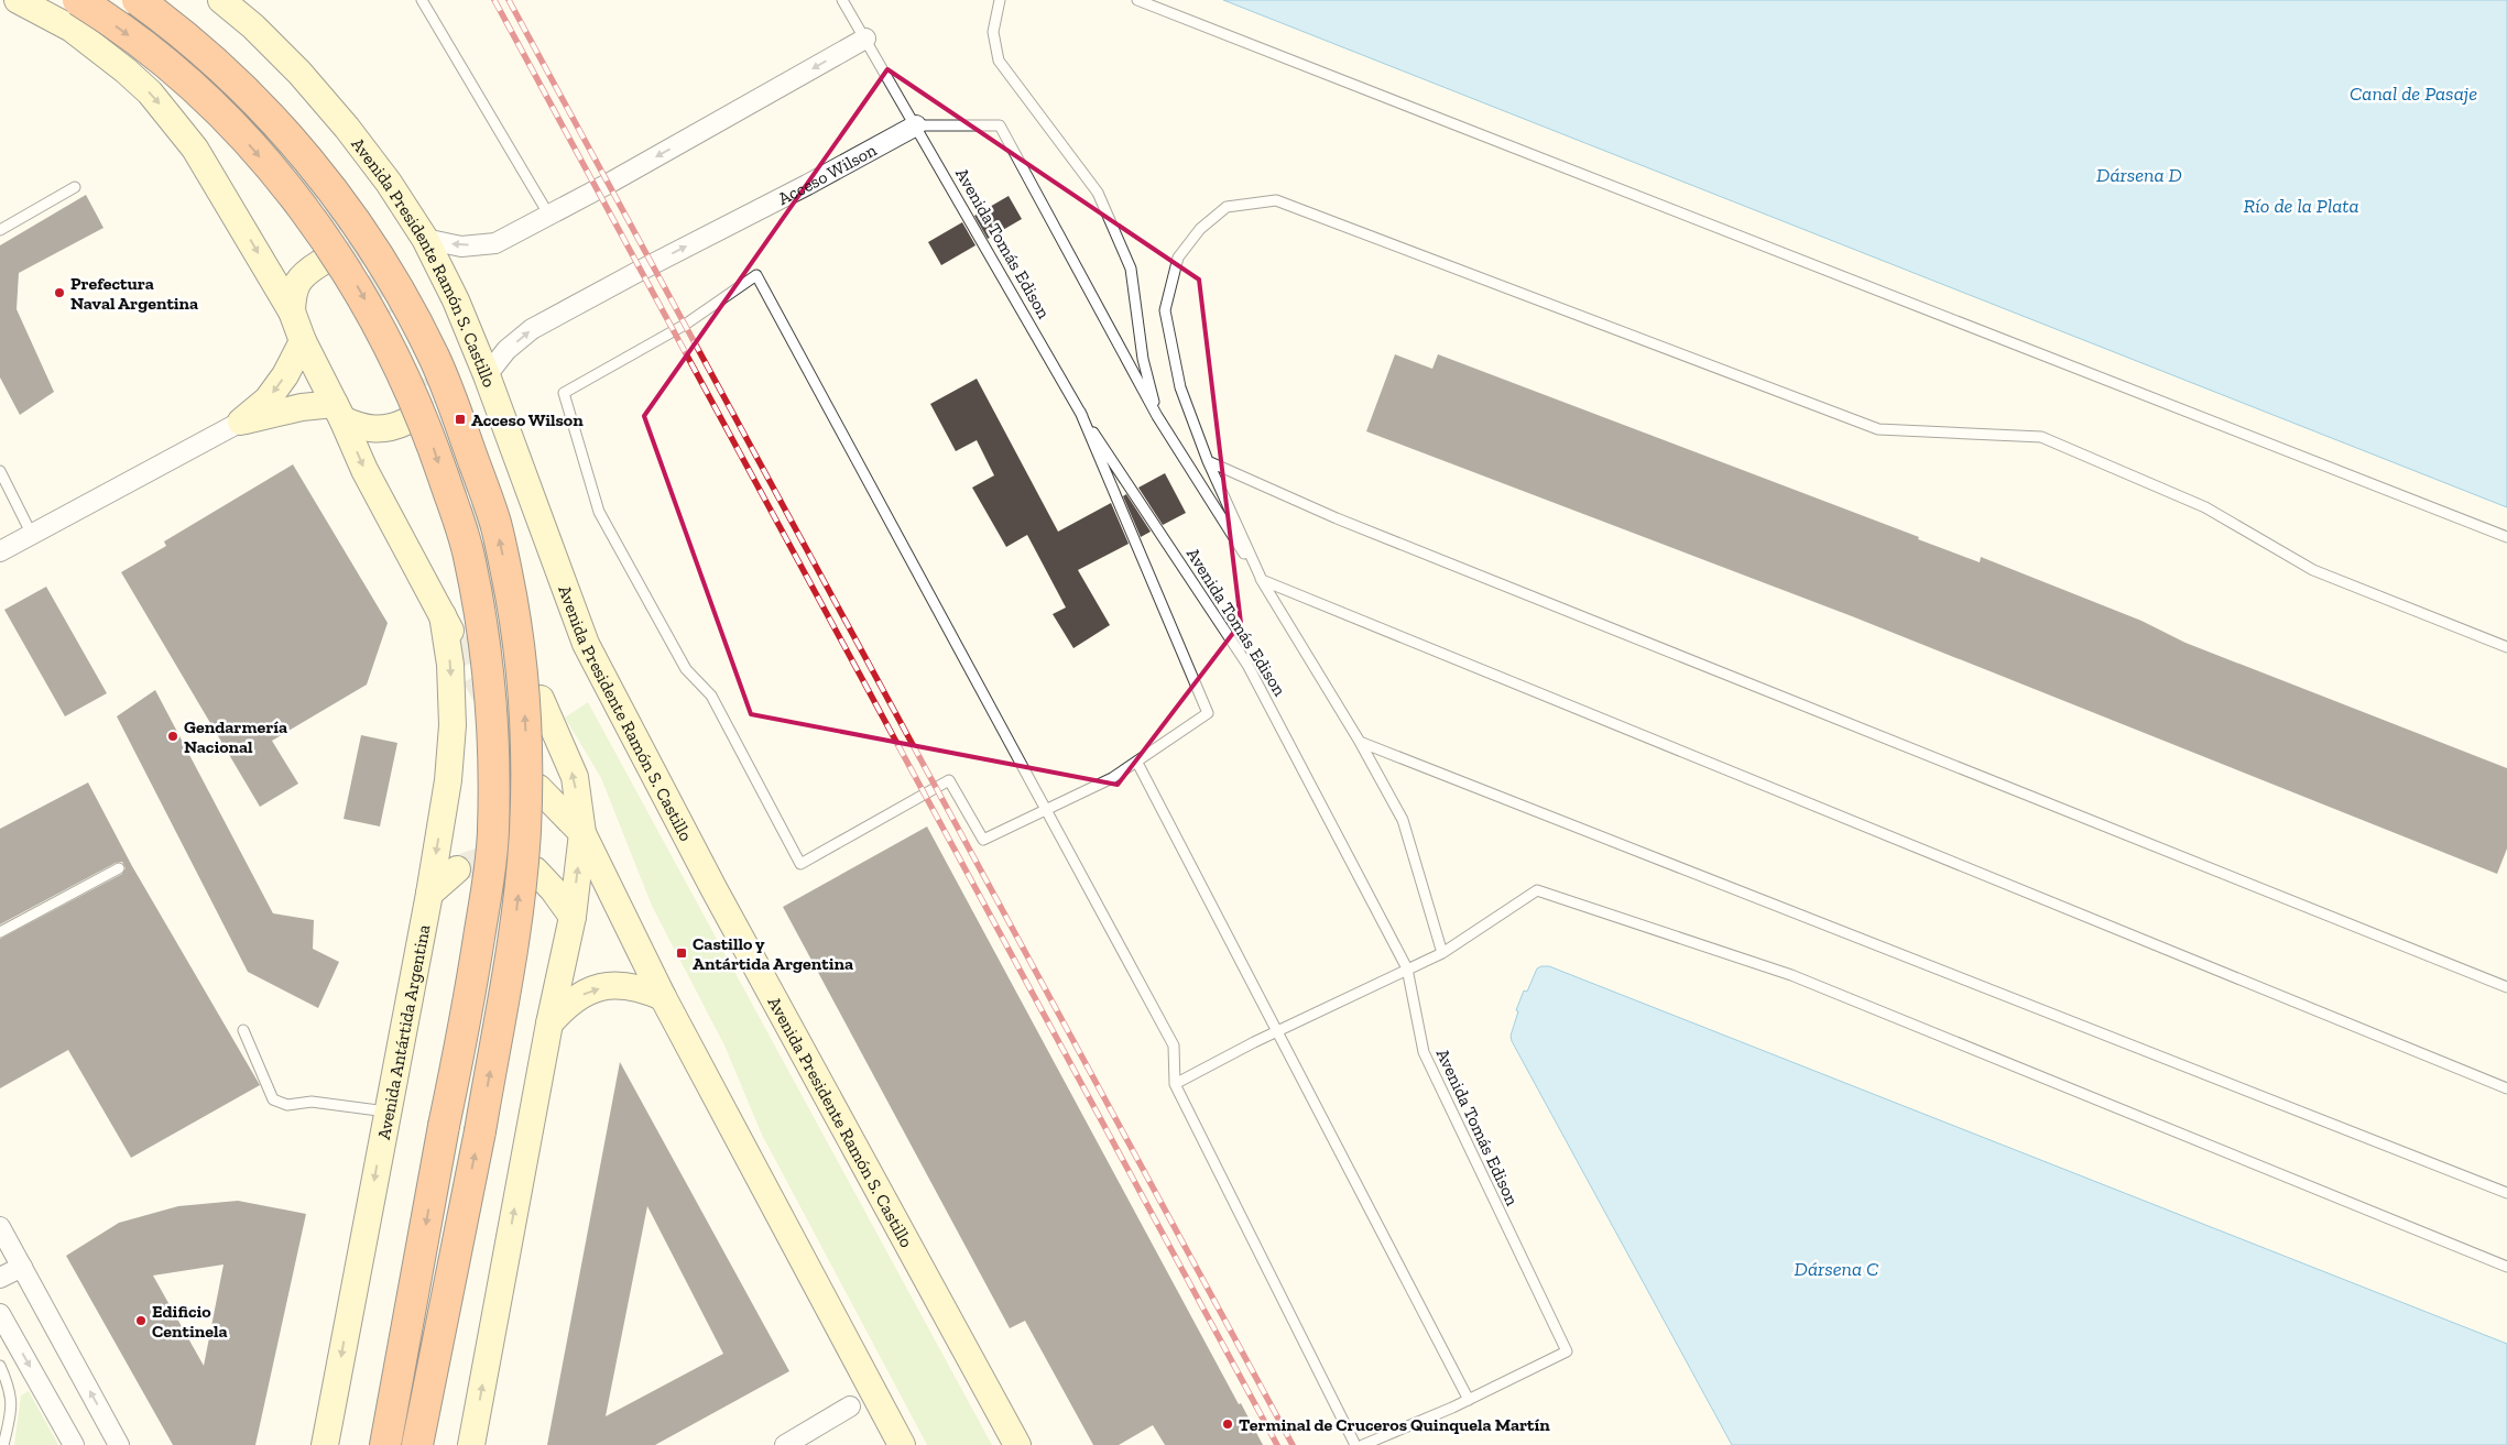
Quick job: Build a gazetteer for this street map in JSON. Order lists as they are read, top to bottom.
{
  "streets": {
    "main road": ["Avenida Presidente Ramón S. Castillo", "Avenida Antártida Argentina"],
    "street": ["Acceso Wilson"],
    "lane": ["Avenida Tomás Edison"]
  },
  "crossings": [
    ["Acceso Wilson", "Avenida Tomás Edison"],
    ["Acceso Wilson", "Avenida Presidente Ramón S. Castillo"]
  ],
  "water": [
    "Canal de Pasaje",
    "Dársena D",
    "Río de la Plata",
    "Dársena C"
  ],
  "places": {
    "other": [
      "Prefectura Naval Argentina",
      "Gendarmería Nacional",
      "Edificio Centinela",
      "Terminal de Cruceros Quinquela Martín"
    ],
    "transit": ["Acceso Wilson", "Castillo y Antártida Argentina"]
  }
}
